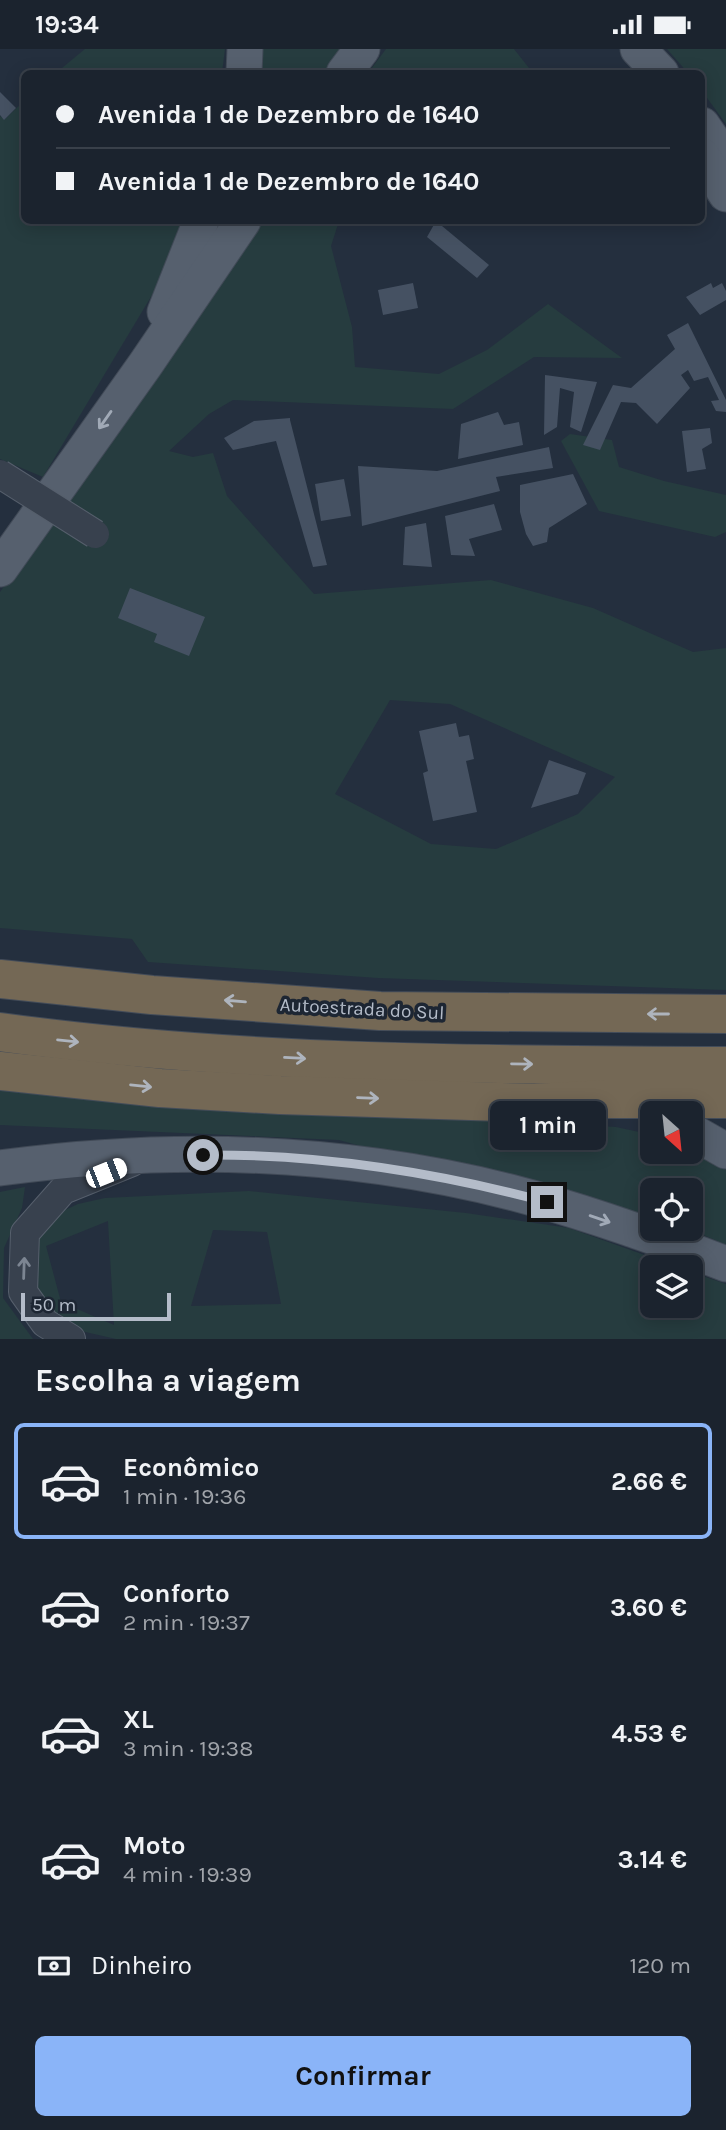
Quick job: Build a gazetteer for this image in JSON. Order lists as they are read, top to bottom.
{
  "streets": {
    "highway": ["Autoestrada do Sul"]
  },
  "scale_bar": "50 m",
  "north": "bottom right",
  "page": {
    "status": "19:34",
    "banner": ["Avenida 1 de Dezembro de 1640", "Avenida 1 de Dezembro de 1640"],
    "bubble": "1 min",
    "scale": "50 m",
    "heading": "Escolha a viagem",
    "list": [
      {
        "name": "Econômico",
        "note": "1 min · 19:36",
        "value": "2.66 €"
      },
      {
        "name": "Conforto",
        "note": "2 min · 19:37",
        "value": "3.60 €"
      },
      {
        "name": "XL",
        "note": "3 min · 19:38",
        "value": "4.53 €"
      },
      {
        "name": "Moto",
        "note": "4 min · 19:39",
        "value": "3.14 €"
      }
    ],
    "pay": ["Dinheiro", "120 m"],
    "buttons": "Confirmar"
  }
}
